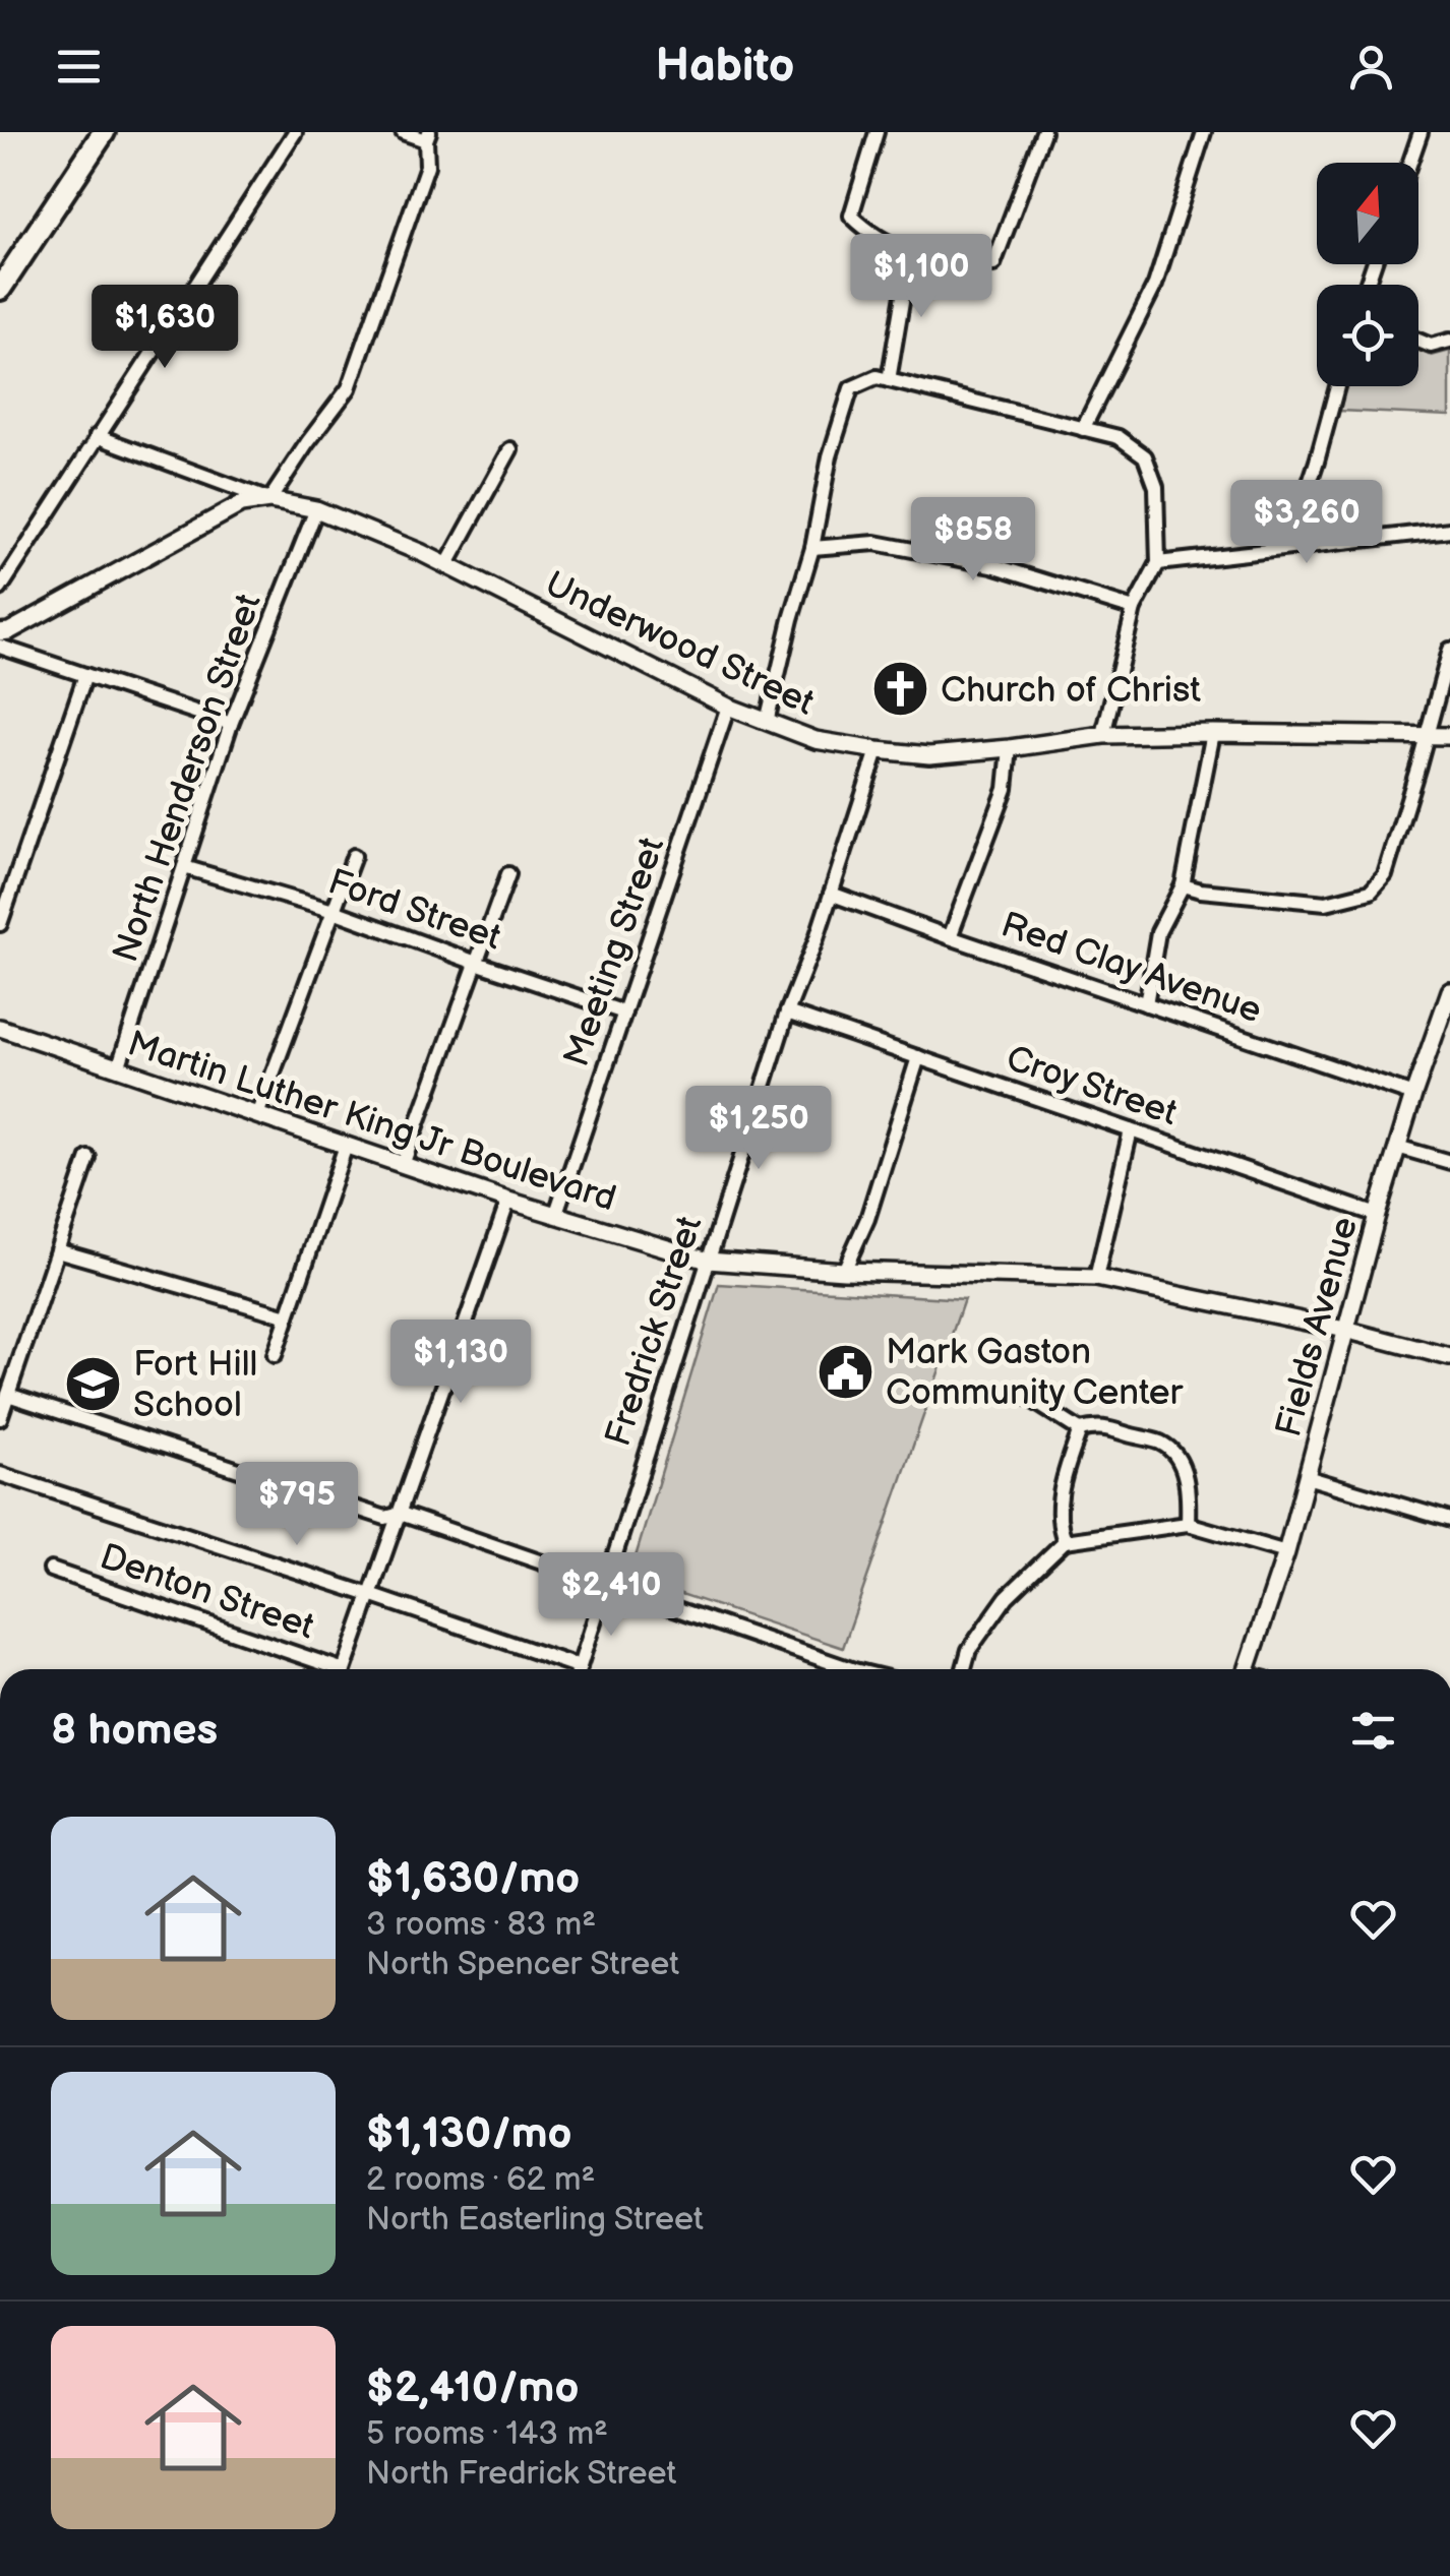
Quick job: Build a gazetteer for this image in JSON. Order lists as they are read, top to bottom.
{
  "streets": {
    "street": [
      "Underwood Street",
      "North Henderson Street",
      "Ford Street",
      "Meeting Street",
      "Red Clay Avenue",
      "Croy Street",
      "Martin Luther King Jr Boulevard",
      "Fields Avenue",
      "Fredrick Street",
      "Denton Street"
    ]
  },
  "crossings": [
    ["Underwood Street", "North Henderson Street"],
    ["Underwood Street", "Meeting Street"],
    ["Underwood Street", "Fredrick Street"],
    ["North Henderson Street", "Ford Street"],
    ["North Henderson Street", "Martin Luther King Jr Boulevard"],
    ["Ford Street", "Meeting Street"],
    ["Meeting Street", "Martin Luther King Jr Boulevard"],
    ["Red Clay Avenue", "Fields Avenue"],
    ["Red Clay Avenue", "Fredrick Street"],
    ["Croy Street", "Fields Avenue"],
    ["Croy Street", "Fredrick Street"],
    ["Martin Luther King Jr Boulevard", "Fields Avenue"],
    ["Martin Luther King Jr Boulevard", "Fredrick Street"]
  ],
  "places": {
    "church": ["Church of Christ"],
    "public building": ["Mark Gaston Community Center"],
    "school or university": ["Fort Hill School"]
  },
  "north": "top",
  "page": {
    "header": "Habito",
    "price": [
      "$1,100",
      "$1,630",
      "$3,260",
      "$858",
      "$1,250",
      "$1,130",
      "$795",
      "$2,410"
    ],
    "heading": "8 homes",
    "list": [
      {
        "name": "$1,630/mo",
        "note": "3 rooms · 83 m² · North Spencer Street"
      },
      {
        "name": "$1,130/mo",
        "note": "2 rooms · 62 m² · North Easterling Street"
      },
      {
        "name": "$2,410/mo",
        "note": "5 rooms · 143 m² · North Fredrick Street"
      }
    ]
  }
}
